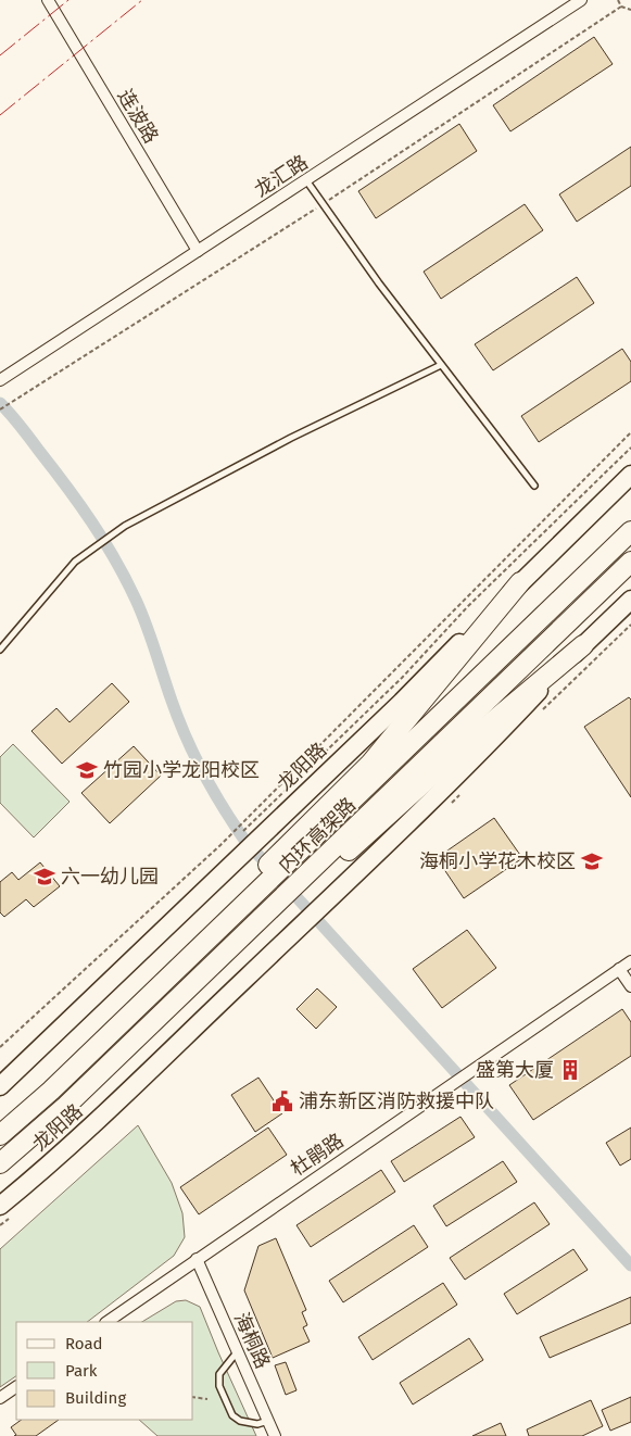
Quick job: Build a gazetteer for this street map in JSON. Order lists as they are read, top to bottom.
{
  "streets": {
    "highway": ["内环高架路"],
    "main road": ["龙阳路"],
    "street": [
      "连波路",
      "龙汇路",
      "杜鹃路",
      "海桐路"
    ]
  },
  "crossings": [
    ["连波路", "龙汇路"],
    ["杜鹃路", "海桐路"]
  ],
  "places": {
    "school or university": ["竹园小学龙阳校区", "海桐小学花木校区", "六一幼儿园"],
    "building": ["盛第大厦"],
    "public building": ["浦东新区消防救援中队"]
  },
  "legend": ["Road", "Park", "Building"]
}
